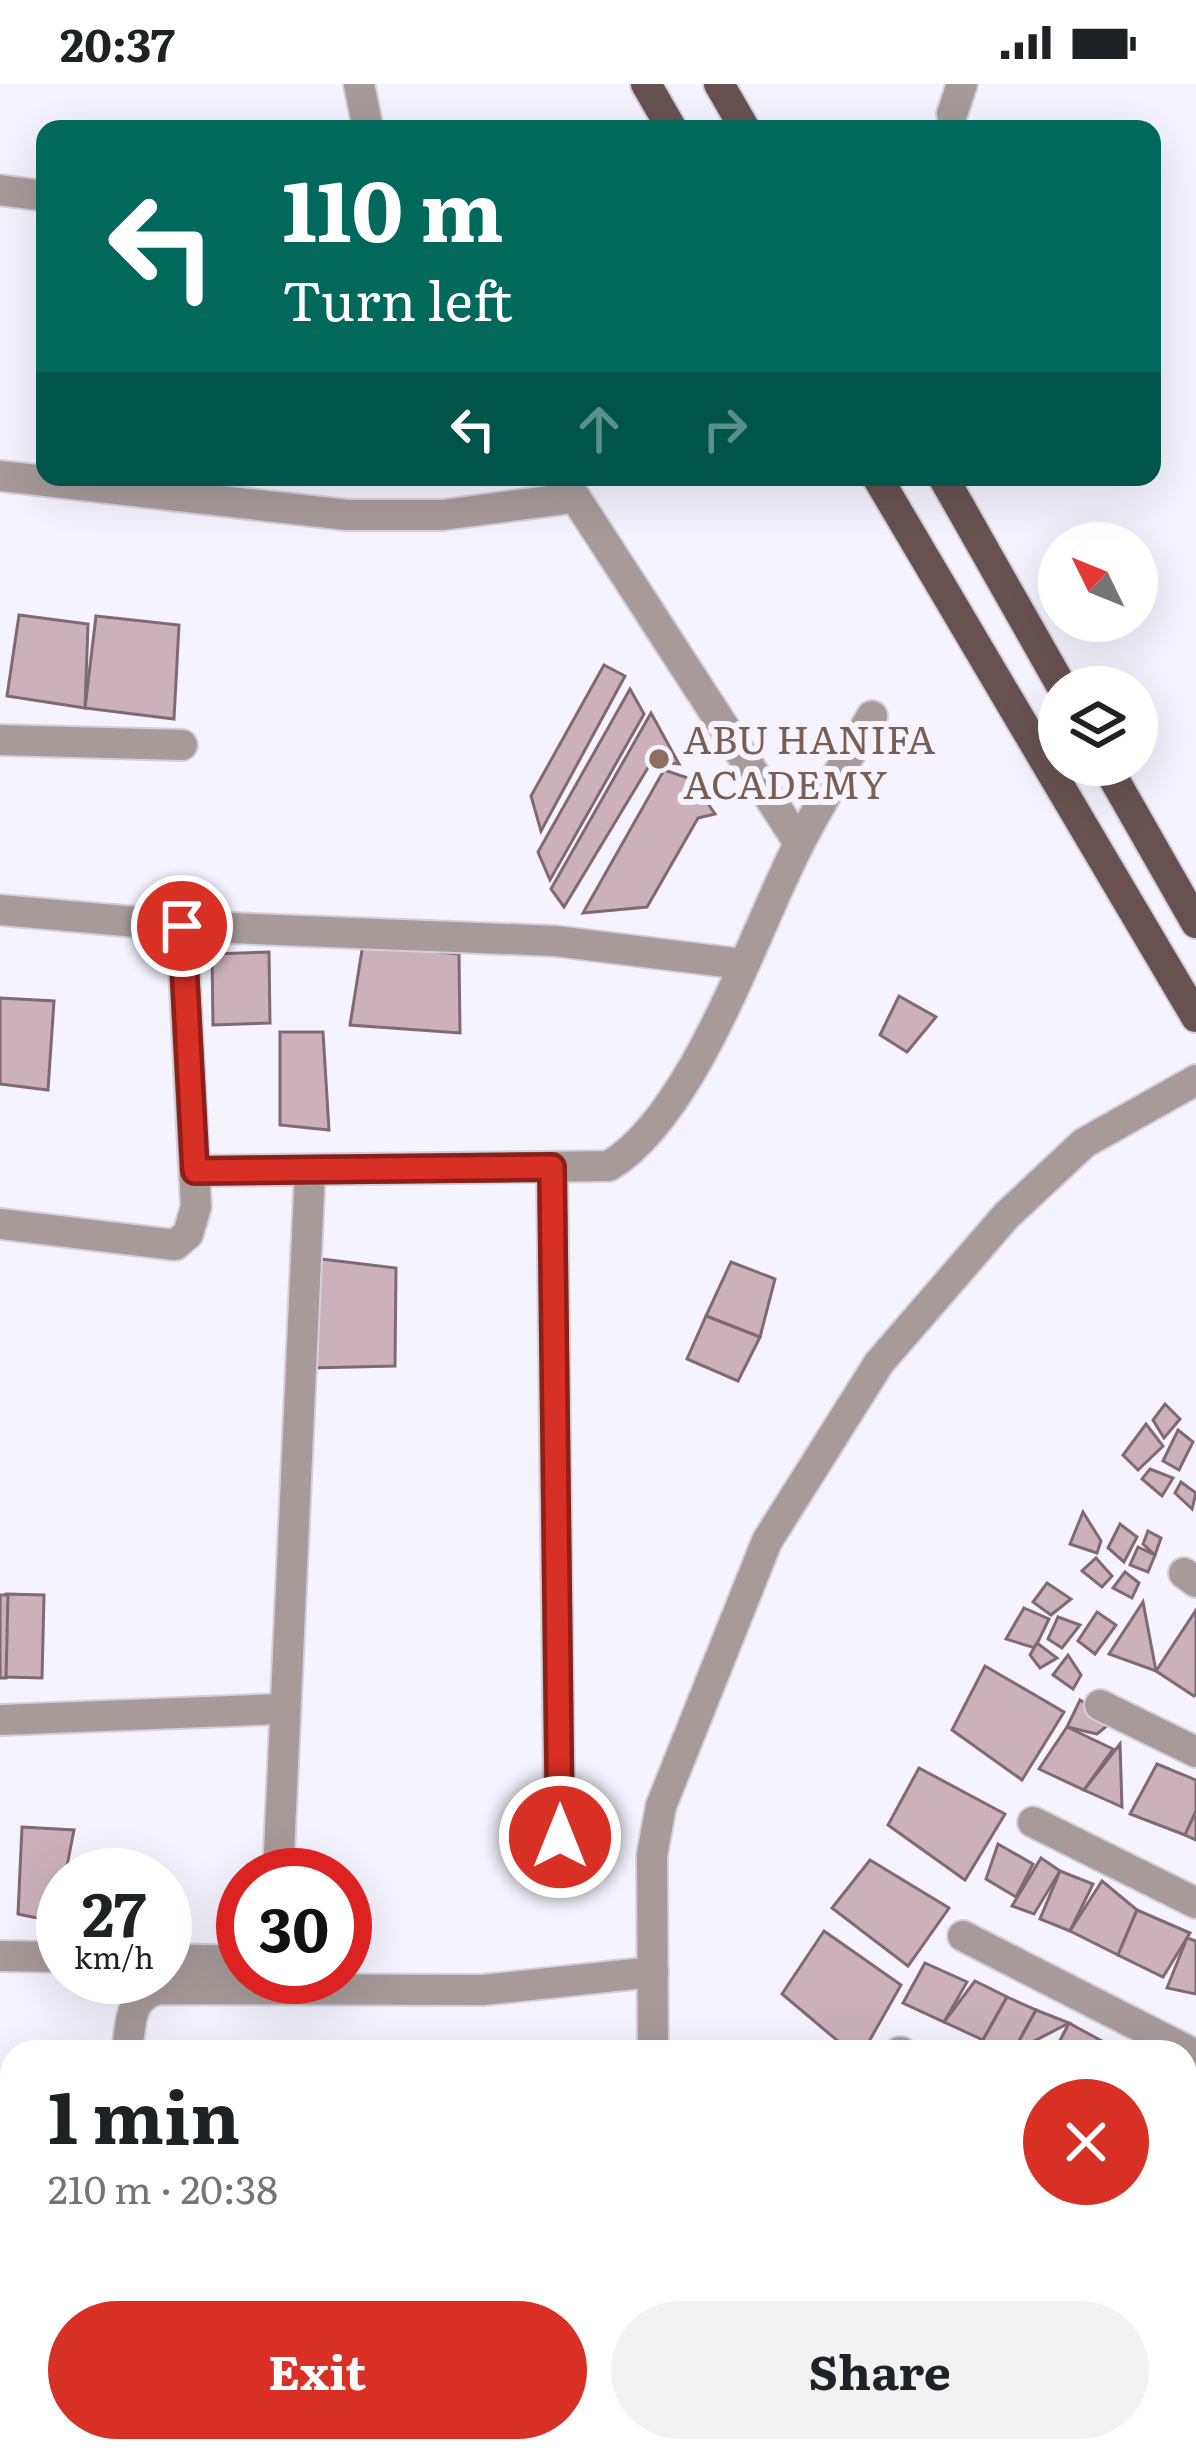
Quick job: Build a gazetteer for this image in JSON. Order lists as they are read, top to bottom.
{
  "places": ["ABU HANIFA ACADEMY"],
  "north": "top left",
  "page": {
    "status": "20:37",
    "turn": ["110 m", "Turn left"],
    "speed": "27 km/h",
    "limit": "30",
    "heading": ["1 min", "210 m · 20:38"],
    "buttons": ["Exit", "Share"]
  }
}
